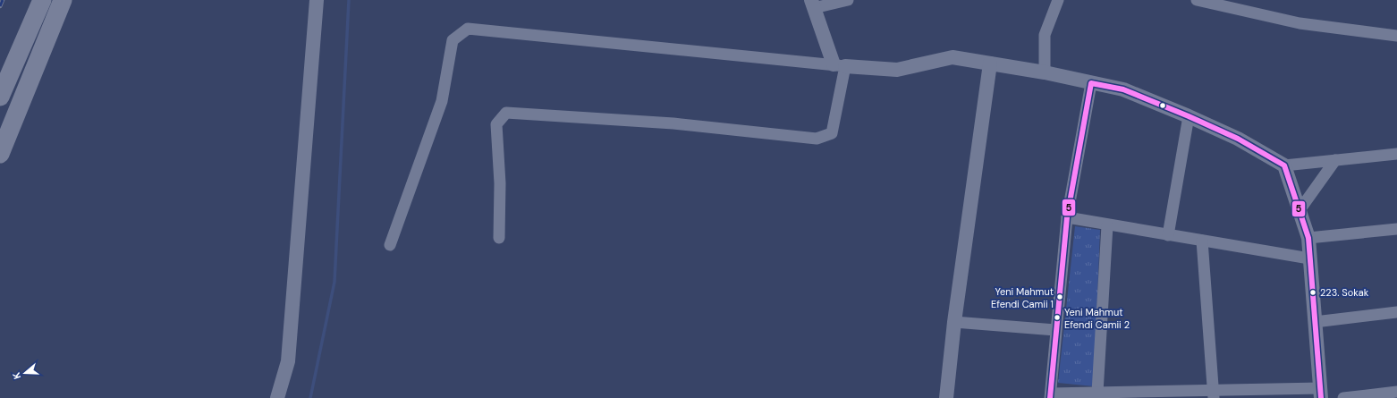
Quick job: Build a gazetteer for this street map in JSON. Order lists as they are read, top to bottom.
{
  "places": ["223. Sokak", "Yeni Mahmut Efendi Camii 1", "Yeni Mahmut Efendi Camii 2"],
  "lines": ["transit line 5"],
  "north": "left"
}
